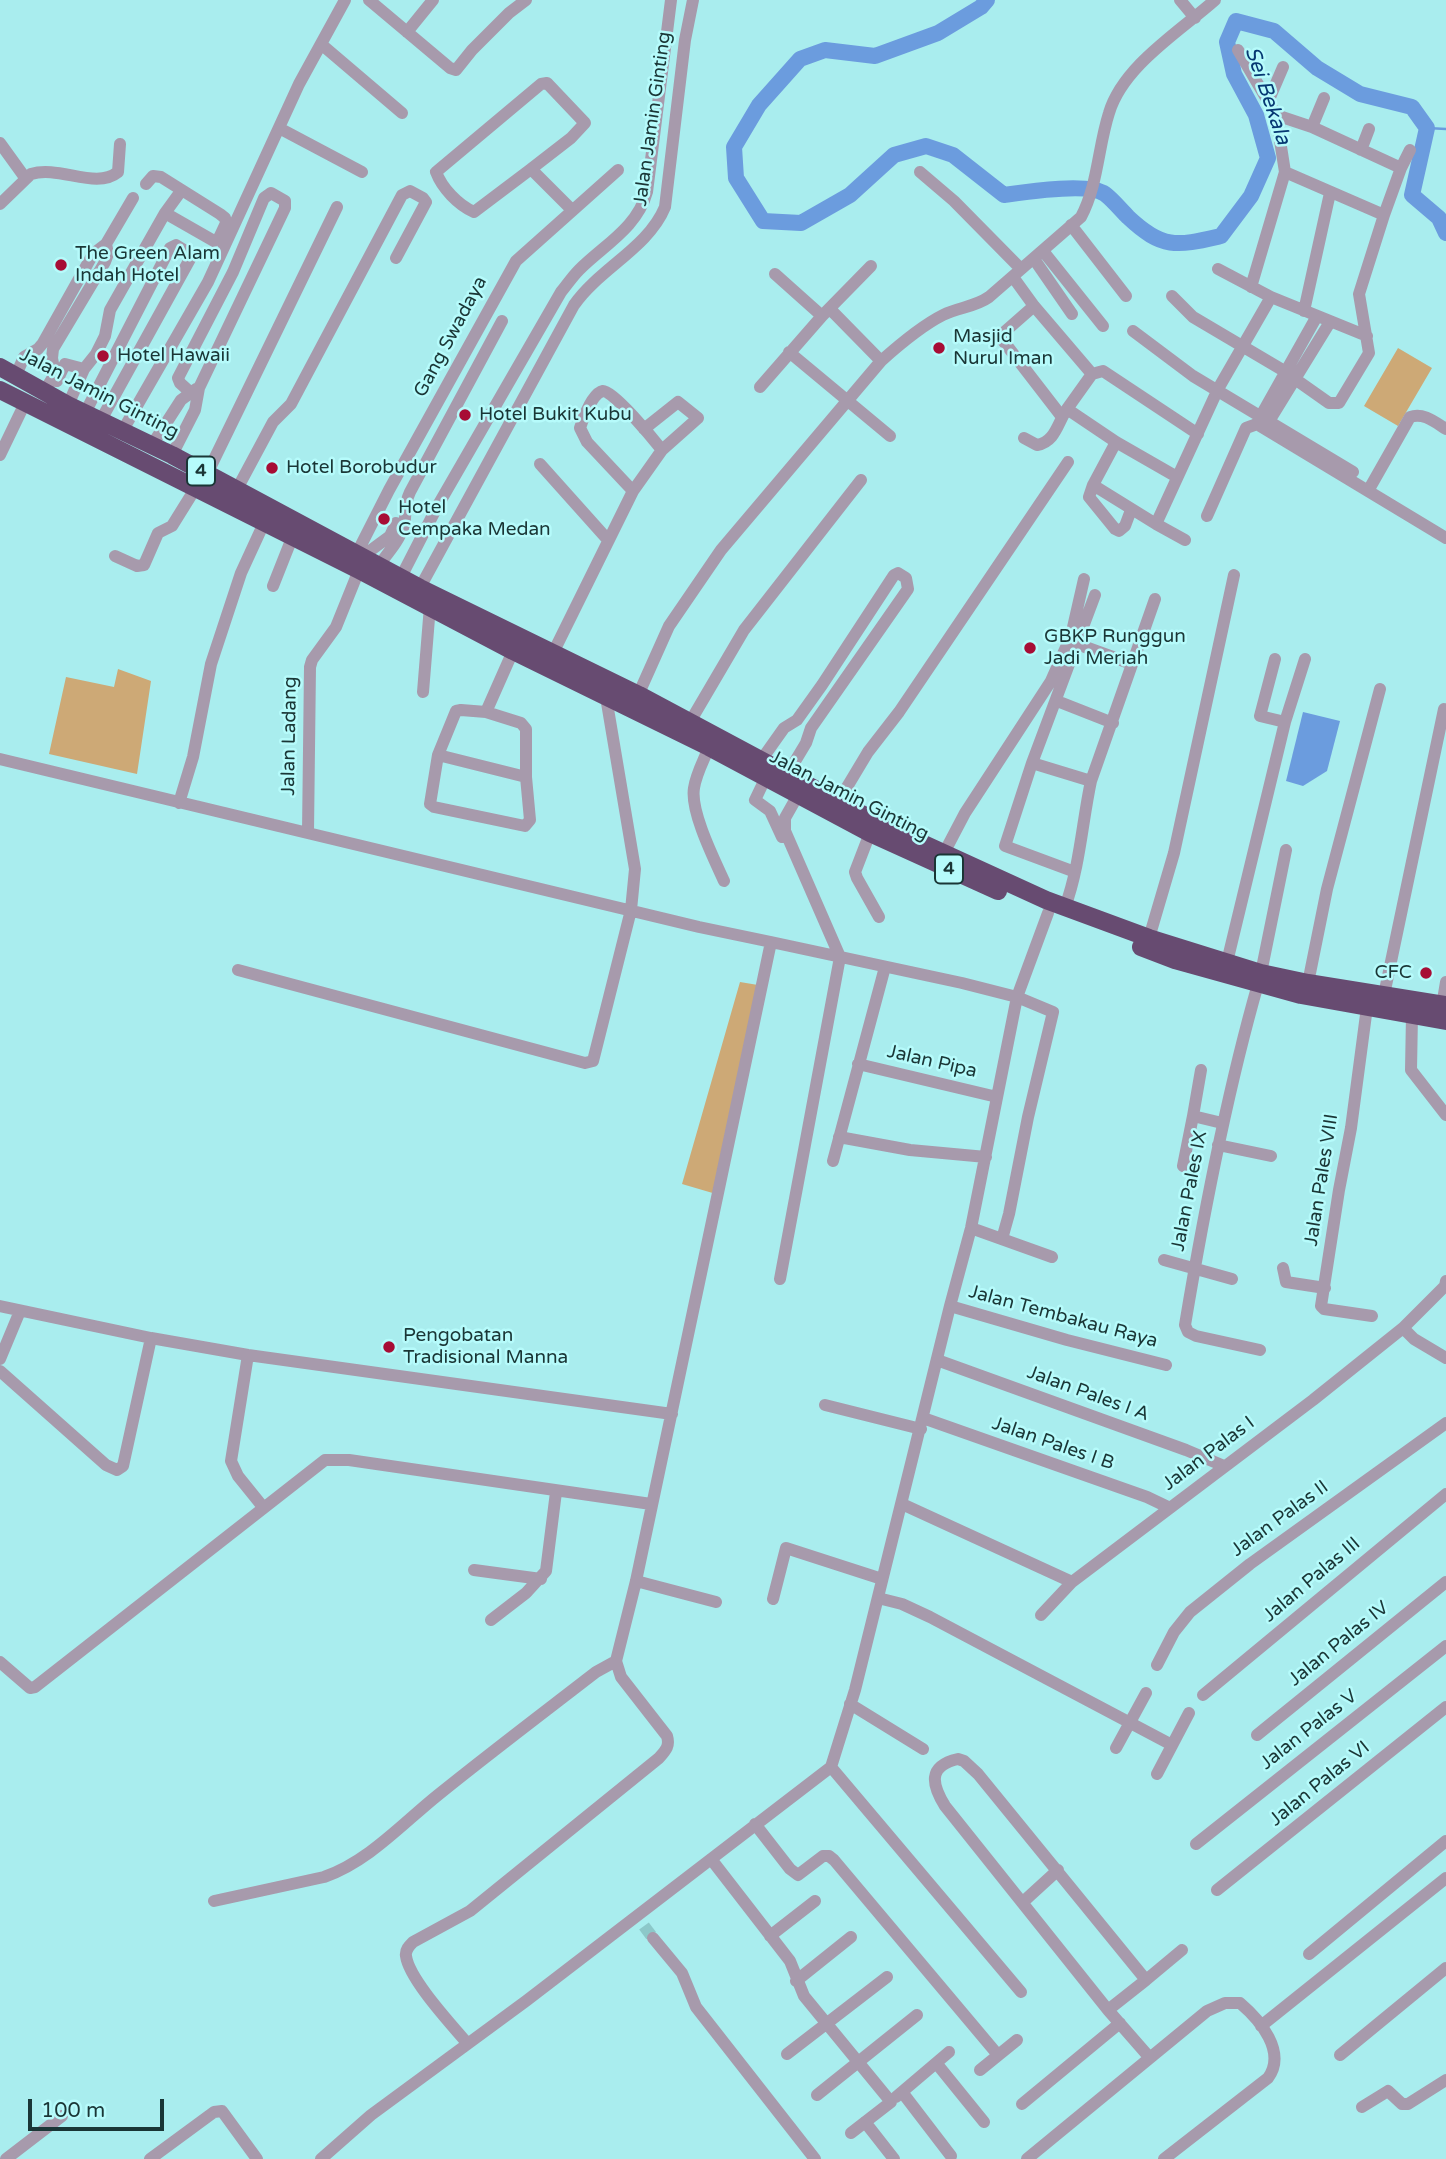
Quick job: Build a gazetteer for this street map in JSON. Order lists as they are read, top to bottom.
{
  "streets": {
    "highway": ["Jalan Jamin Ginting", "4"],
    "street": [
      "Gang Swadaya",
      "Jalan Ladang",
      "Jalan Pipa",
      "Jalan Pales VIII",
      "Jalan Pales IX",
      "Jalan Tembakau Raya",
      "Jalan Pales I A",
      "Jalan Pales I B",
      "Jalan Palas I",
      "Jalan Palas II",
      "Jalan Palas III",
      "Jalan Palas IV",
      "Jalan Palas V",
      "Jalan Palas VI"
    ]
  },
  "crossings": [
    ["Jalan Jamin Ginting", "Gang Swadaya"],
    ["Jalan Jamin Ginting", "Jalan Ladang"],
    ["Jalan Jamin Ginting", "Jalan Pales VIII"],
    ["Jalan Jamin Ginting", "Jalan Pales IX"],
    ["Gang Swadaya", "Jalan Ladang"],
    ["Jalan Pales I A", "Jalan Palas I"],
    ["Jalan Pales I B", "Jalan Palas I"]
  ],
  "water": ["Sei Bekala"],
  "places": [
    "The Green Alam Indah Hotel",
    "Masjid Nurul Iman",
    "Hotel Hawaii",
    "Hotel Bukit Kubu",
    "Hotel Borobudur",
    "Hotel Cempaka Medan",
    "GBKP Runggun Jadi Meriah",
    "CFC",
    "Pengobatan Tradisional Manna"
  ],
  "scale_bar": "100 m"
}
